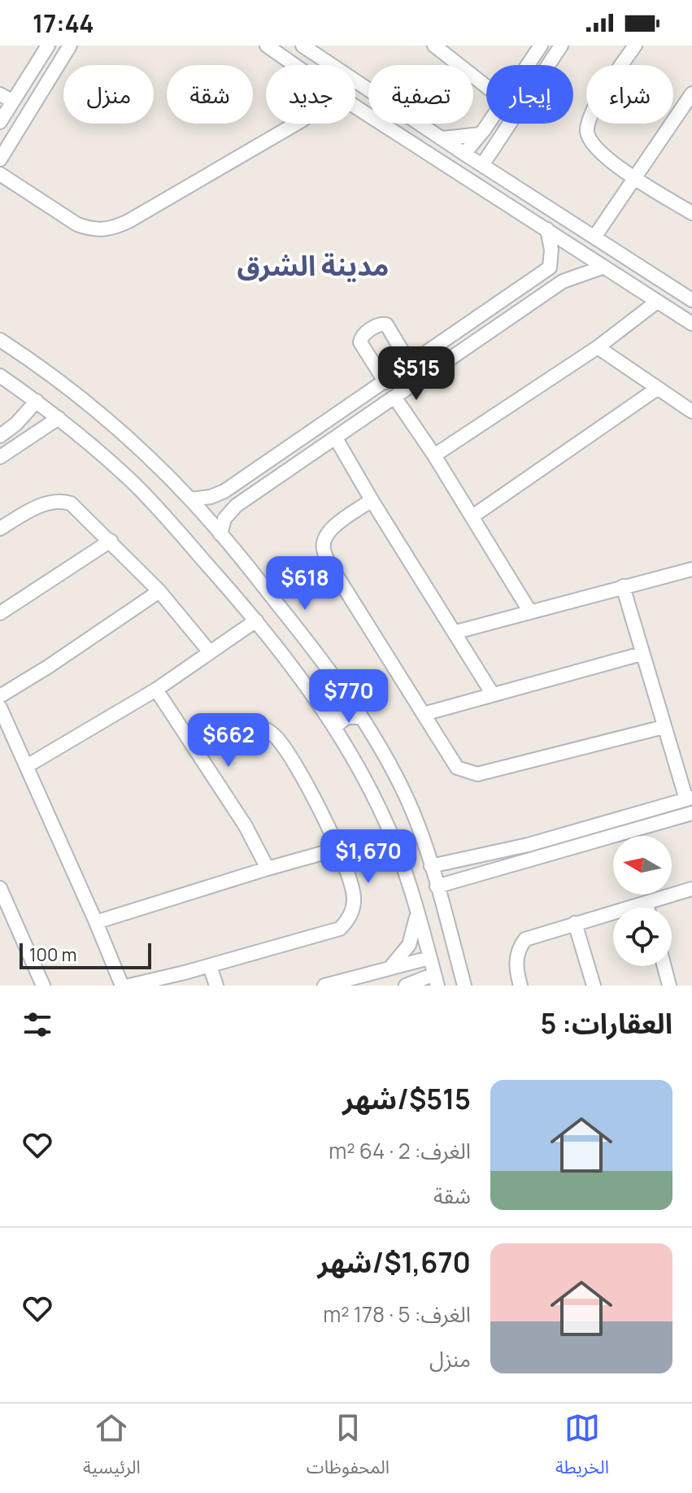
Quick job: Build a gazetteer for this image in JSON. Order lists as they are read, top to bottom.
{
  "districts": ["مدينة الشرق"],
  "scale_bar": "100 m",
  "north": "left",
  "page": {
    "status": "17:44",
    "chip": [
      "شراء",
      "إيجار",
      "تصفية",
      "جديد",
      "شقة",
      "منزل"
    ],
    "price": [
      "$515",
      "$618",
      "$770",
      "$662",
      "$1,670"
    ],
    "scale": "100 m",
    "heading": "العقارات: 5",
    "list": [
      {
        "name": "$515/شهر",
        "note": "الغرف: 2 · 64 m² · شقة"
      },
      {
        "name": "$1,670/شهر",
        "note": "الغرف: 5 · 178 m² · منزل"
      }
    ],
    "tabs": ["الخريطة", "المحفوظات", "الرئيسية"]
  }
}
